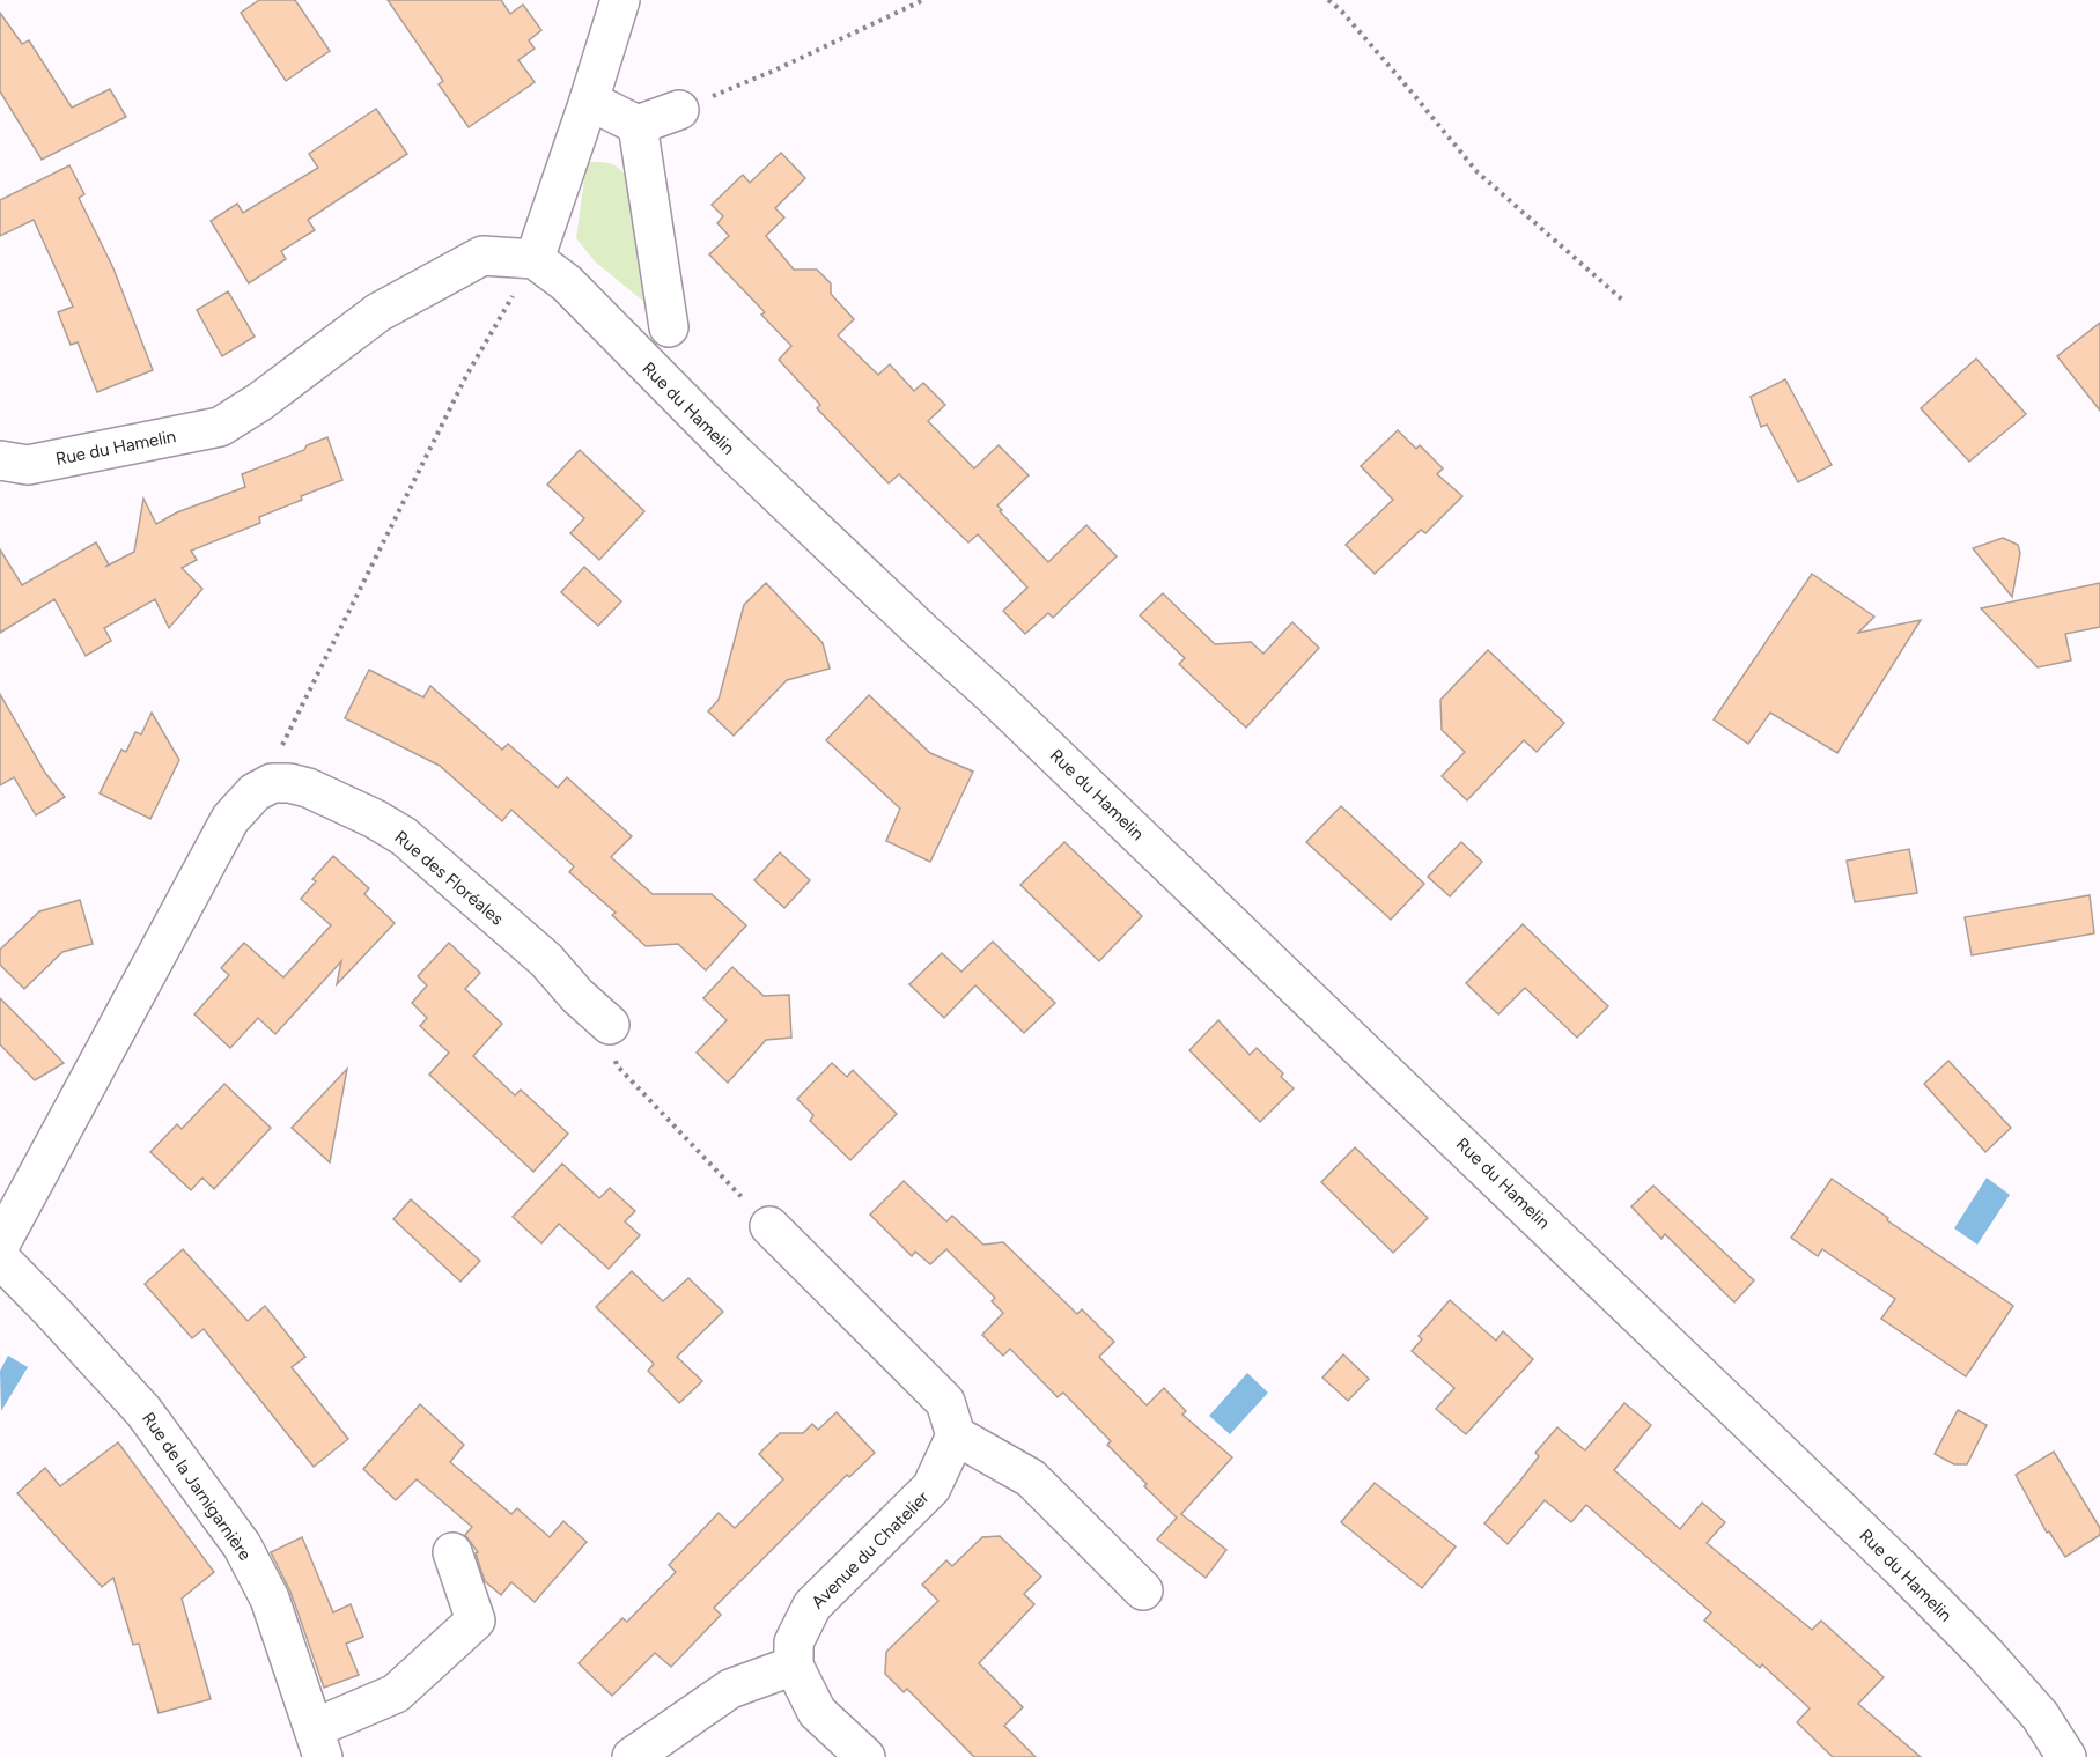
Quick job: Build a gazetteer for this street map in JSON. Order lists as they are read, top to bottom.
{
  "streets": {
    "street": [
      "Rue du Hamelin",
      "Rue des Floréales",
      "Rue de la Jarnigarnière",
      "Avenue du Chatelier"
    ]
  }
}
